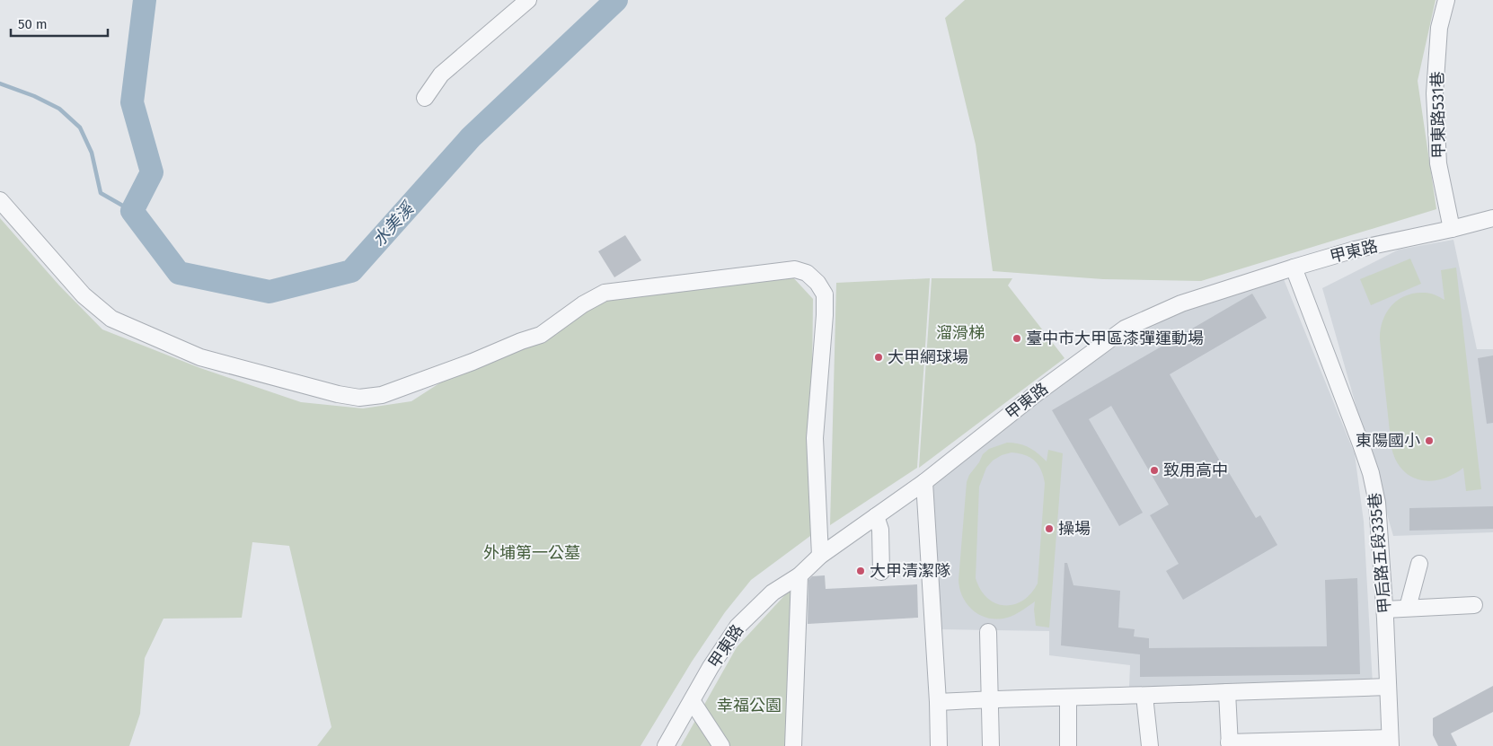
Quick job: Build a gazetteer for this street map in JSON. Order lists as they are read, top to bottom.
{
  "streets": {
    "street": ["甲東路531巷", "甲東路", "甲后路五段335巷"]
  },
  "crossings": [
    ["甲東路531巷", "甲東路"],
    ["甲東路", "甲后路五段335巷"]
  ],
  "water": ["水美溪"],
  "parks": ["溜滑梯", "外埔第一公墓", "幸福公園"],
  "places": [
    "臺中市大甲區漆彈運動場",
    "大甲網球場",
    "東陽國小",
    "致用高中",
    "操場",
    "大甲清潔隊"
  ],
  "scale_bar": "50 m"
}
